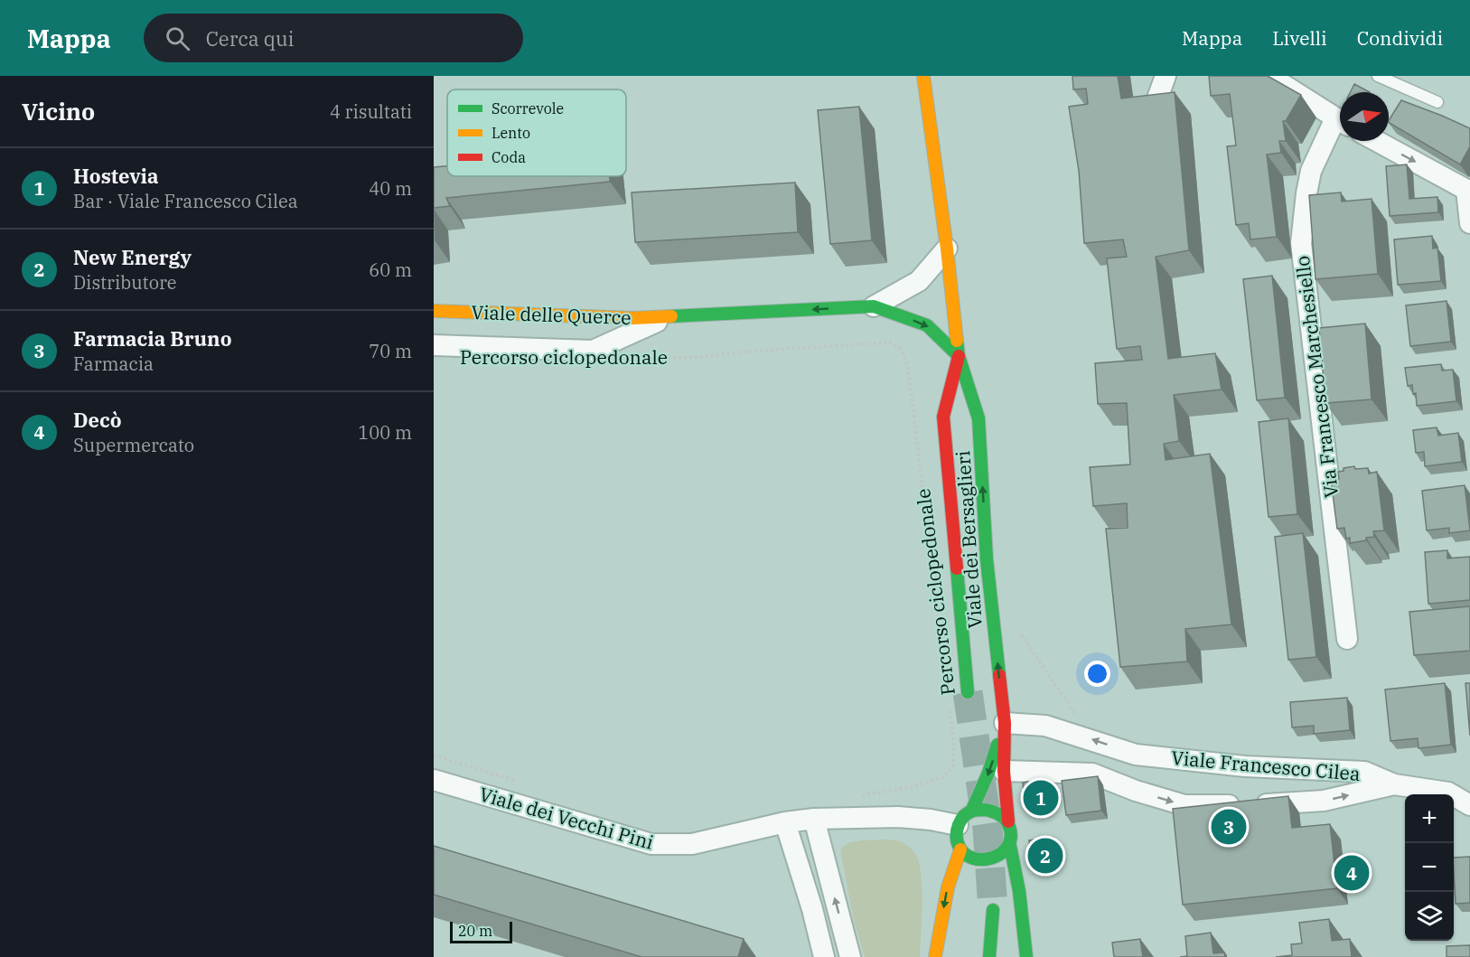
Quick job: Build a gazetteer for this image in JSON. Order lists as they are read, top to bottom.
{
  "streets": {
    "main road": ["Viale delle Querce", "Viale dei Bersaglieri"],
    "street": ["Via Francesco Marchesiello", "Viale Francesco Cilea", "Viale dei Vecchi Pini"],
    "path": ["Percorso ciclopedonale"]
  },
  "crossings": [
    ["Viale delle Querce", "Viale dei Bersaglieri"],
    ["Viale dei Bersaglieri", "Viale Francesco Cilea"],
    ["Viale dei Bersaglieri", "Viale dei Vecchi Pini"]
  ],
  "legend": ["Scorrevole", "Lento", "Coda"],
  "scale_bar": "20 m",
  "north": "right",
  "page": {
    "header": "Mappa",
    "search": "Cerca qui",
    "nav": ["Mappa", "Livelli", "Condividi"],
    "heading": ["Vicino", "4 risultati"],
    "list": [
      {
        "mark": "1",
        "name": "Hostevia",
        "note": "Bar · Viale Francesco Cilea",
        "value": "40 m"
      },
      {
        "mark": "2",
        "name": "New Energy",
        "note": "Distributore",
        "value": "60 m"
      },
      {
        "mark": "3",
        "name": "Farmacia Bruno",
        "note": "Farmacia",
        "value": "70 m"
      },
      {
        "mark": "4",
        "name": "Decò",
        "note": "Supermercato",
        "value": "100 m"
      }
    ],
    "pins": [
      "1",
      "3",
      "2",
      "4"
    ],
    "map_buttons": ["+", "−"],
    "scale": "20 m"
  }
}
